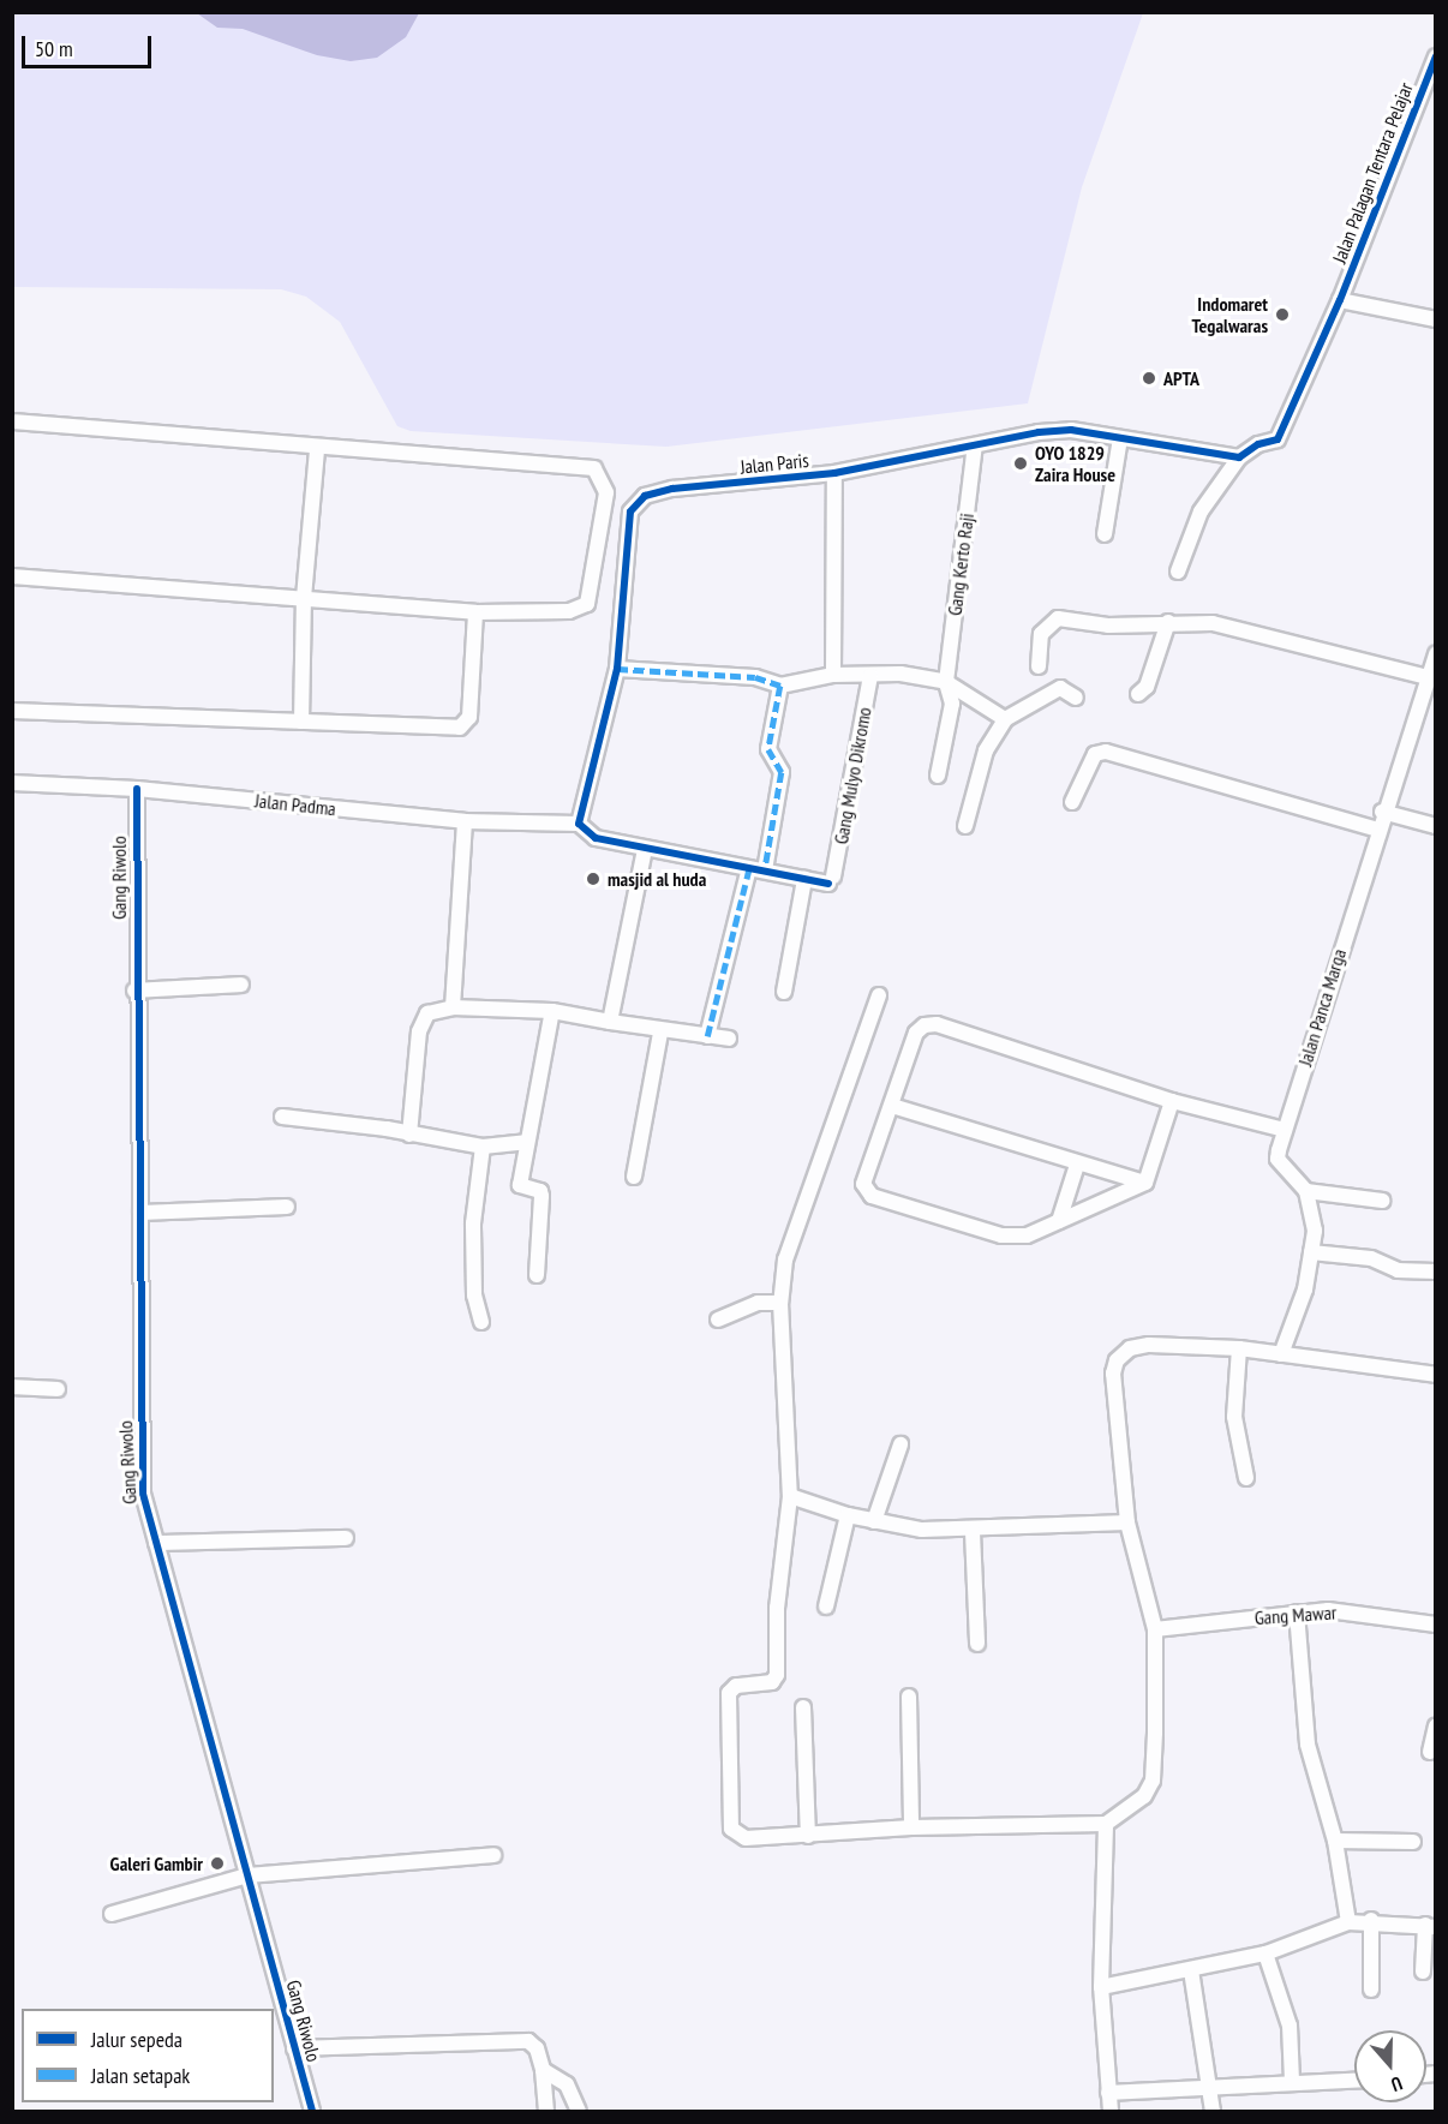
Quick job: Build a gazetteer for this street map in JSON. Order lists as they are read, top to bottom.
{
  "streets": {
    "street": [
      "Jalan Palagan Tentara Pelajar",
      "Jalan Paris",
      "Gang Kerto Raji",
      "Gang Mulyo Dikromo",
      "Jalan Padma",
      "Gang Riwolo",
      "Jalan Panca Marga",
      "Gang Mawar"
    ]
  },
  "crossings": [
    ["Jalan Paris", "Gang Kerto Raji"],
    ["Jalan Paris", "Jalan Padma"],
    ["Jalan Padma", "Gang Riwolo"]
  ],
  "places": [
    "Indomaret Tegalwaras",
    "APTA",
    "OYO 1829 Zaira House",
    "masjid al huda",
    "Galeri Gambir"
  ],
  "legend": ["Jalur sepeda", "Jalan setapak"],
  "scale_bar": "50 m",
  "north": "bottom"
}
